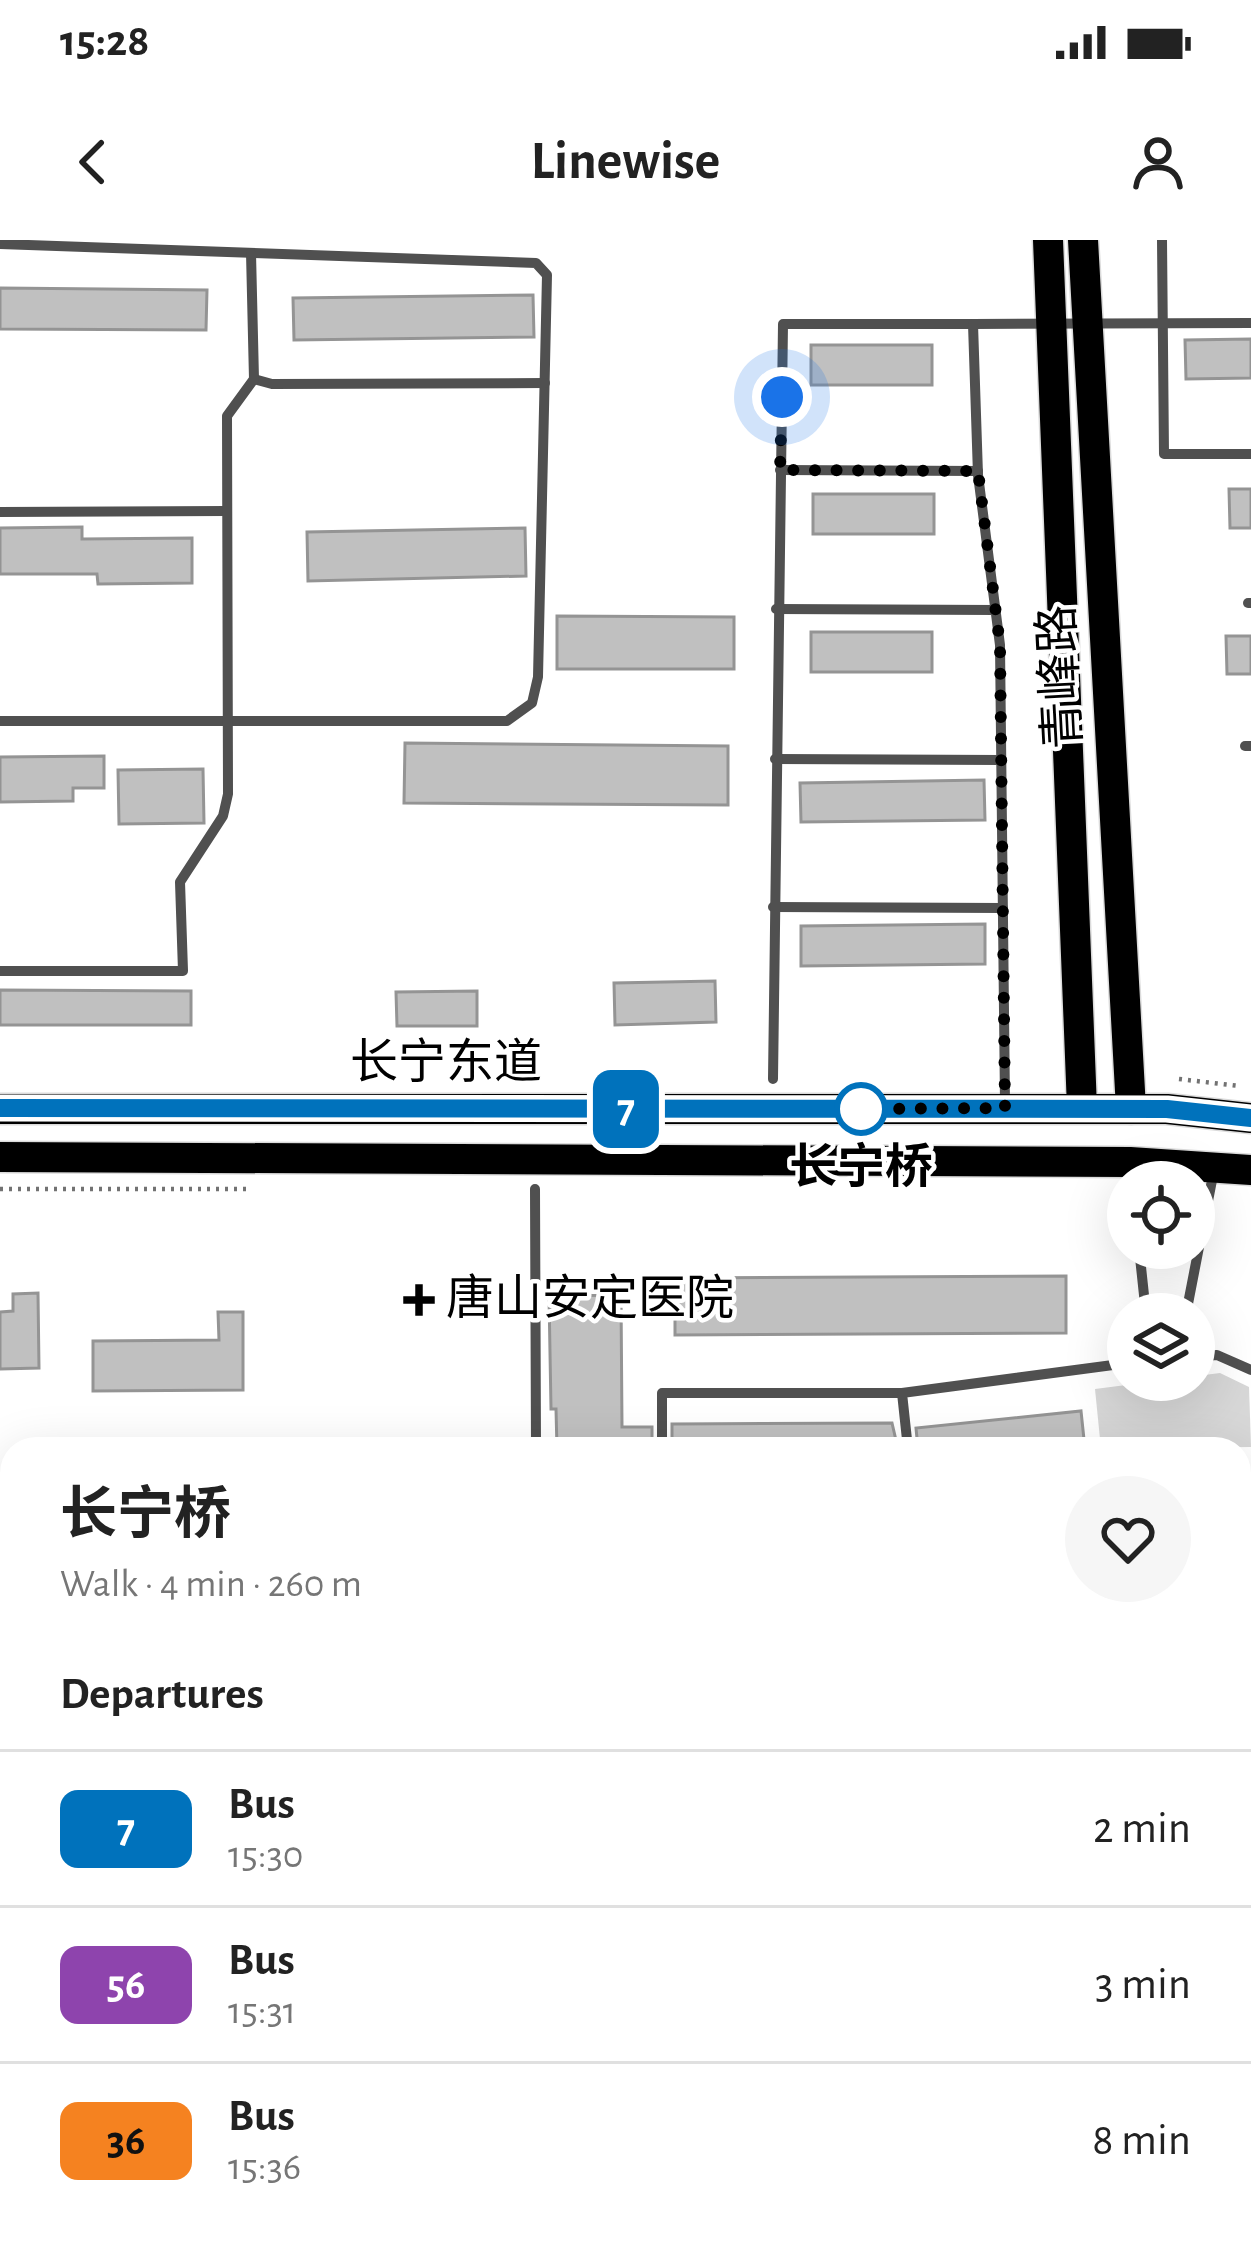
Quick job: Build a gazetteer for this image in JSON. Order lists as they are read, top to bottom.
{
  "streets": {
    "main road": ["青峰路", "长宁东道"]
  },
  "crossings": [
    ["青峰路", "长宁东道"]
  ],
  "places": {
    "other": ["长宁桥"],
    "health": ["唐山安定医院"]
  },
  "lines": ["bus line 7"],
  "page": {
    "status": "15:28",
    "header": "Linewise",
    "on_map": "7",
    "heading": [
      ["长宁桥", "Walk · 4 min · 260 m"],
      "Departures"
    ],
    "list": [
      {
        "mark": "7",
        "name": "Bus",
        "note": "15:30",
        "value": "2 min"
      },
      {
        "mark": "56",
        "name": "Bus",
        "note": "15:31",
        "value": "3 min"
      },
      {
        "mark": "36",
        "name": "Bus",
        "note": "15:36",
        "value": "8 min"
      }
    ]
  }
}
